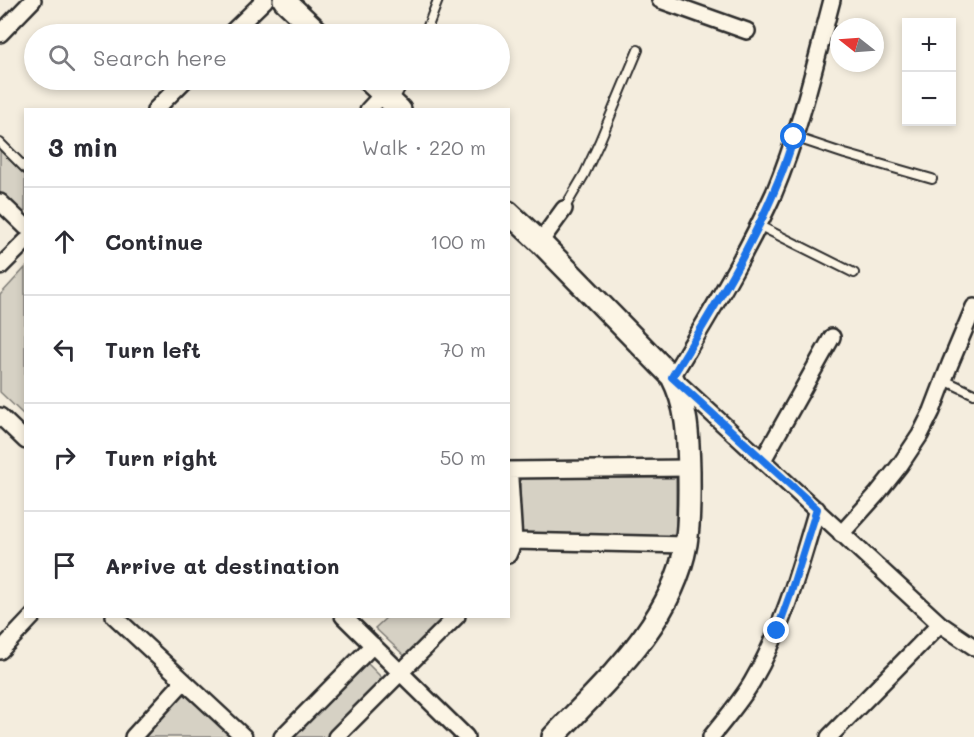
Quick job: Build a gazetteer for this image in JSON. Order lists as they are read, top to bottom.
{
  "north": "left",
  "page": {
    "map_buttons": ["+", "−"],
    "search": "Search here",
    "heading": ["3 min", "Walk · 220 m"],
    "list": [
      ["Continue", "100 m"],
      ["Turn left", "70 m"],
      ["Turn right", "50 m"],
      "Arrive at destination"
    ]
  }
}
